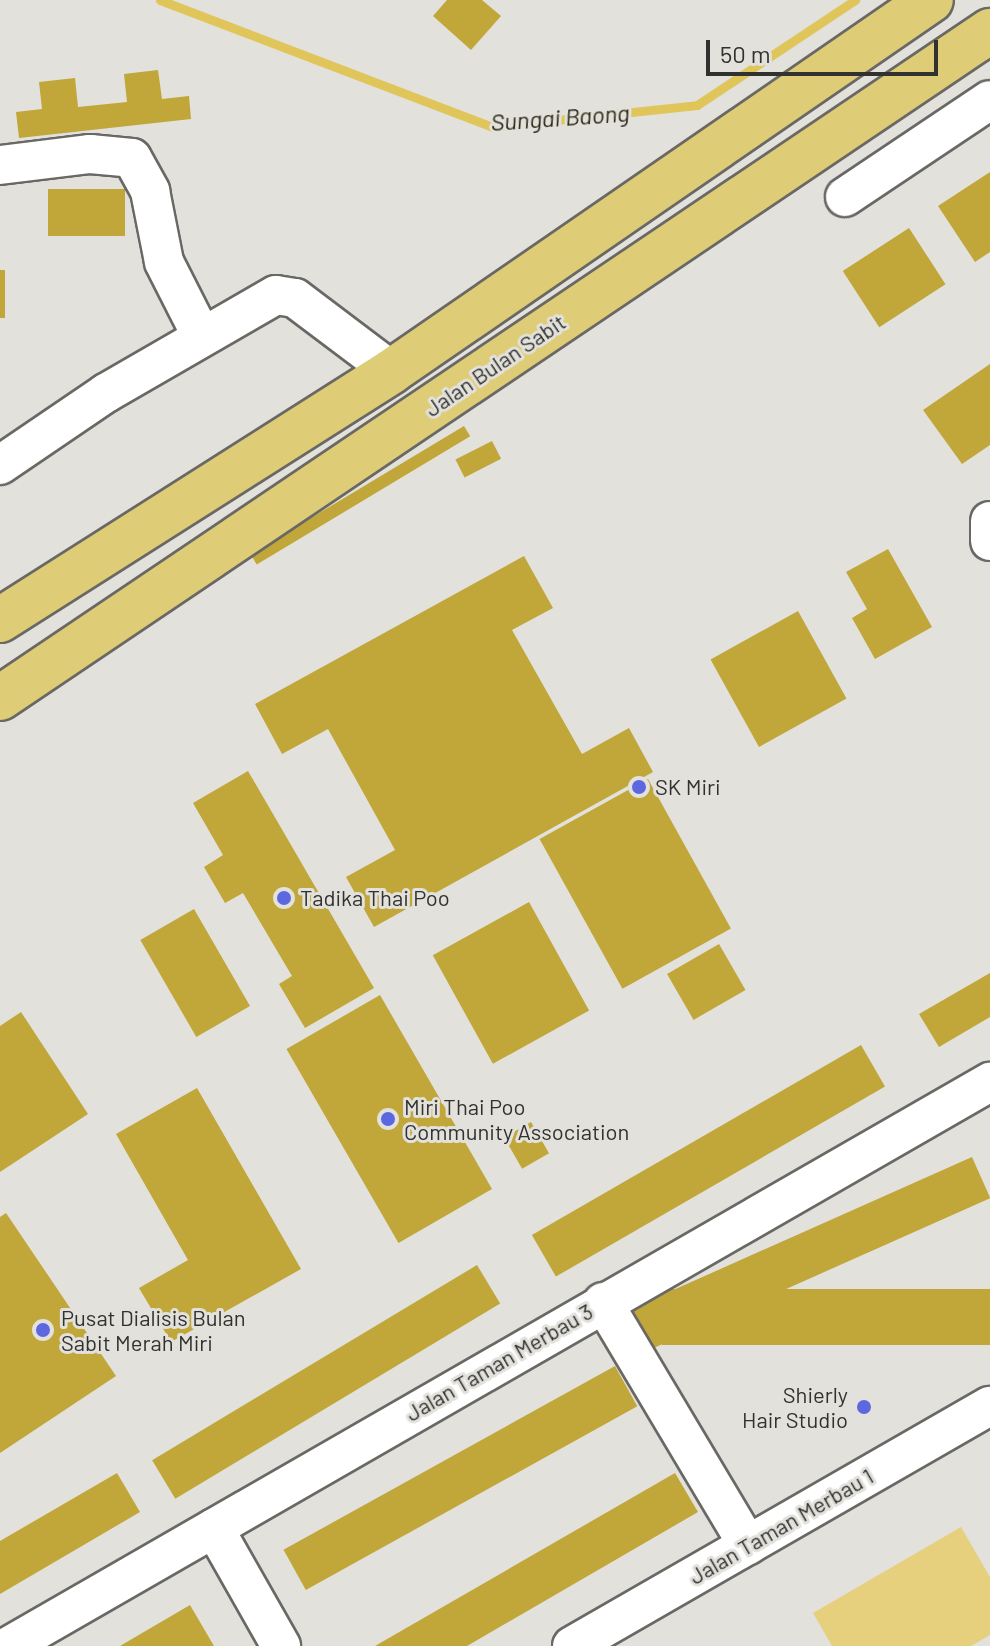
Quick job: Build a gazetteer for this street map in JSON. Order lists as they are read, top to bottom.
{
  "streets": {
    "main road": ["Jalan Bulan Sabit"],
    "street": ["Jalan Taman Merbau 3", "Jalan Taman Merbau 1"]
  },
  "water": ["Sungai Baong"],
  "places": [
    "SK Miri",
    "Tadika Thai Poo",
    "Miri Thai Poo Community Association",
    "Pusat Dialisis Bulan Sabit Merah Miri",
    "Shierly Hair Studio"
  ],
  "scale_bar": "50 m"
}
